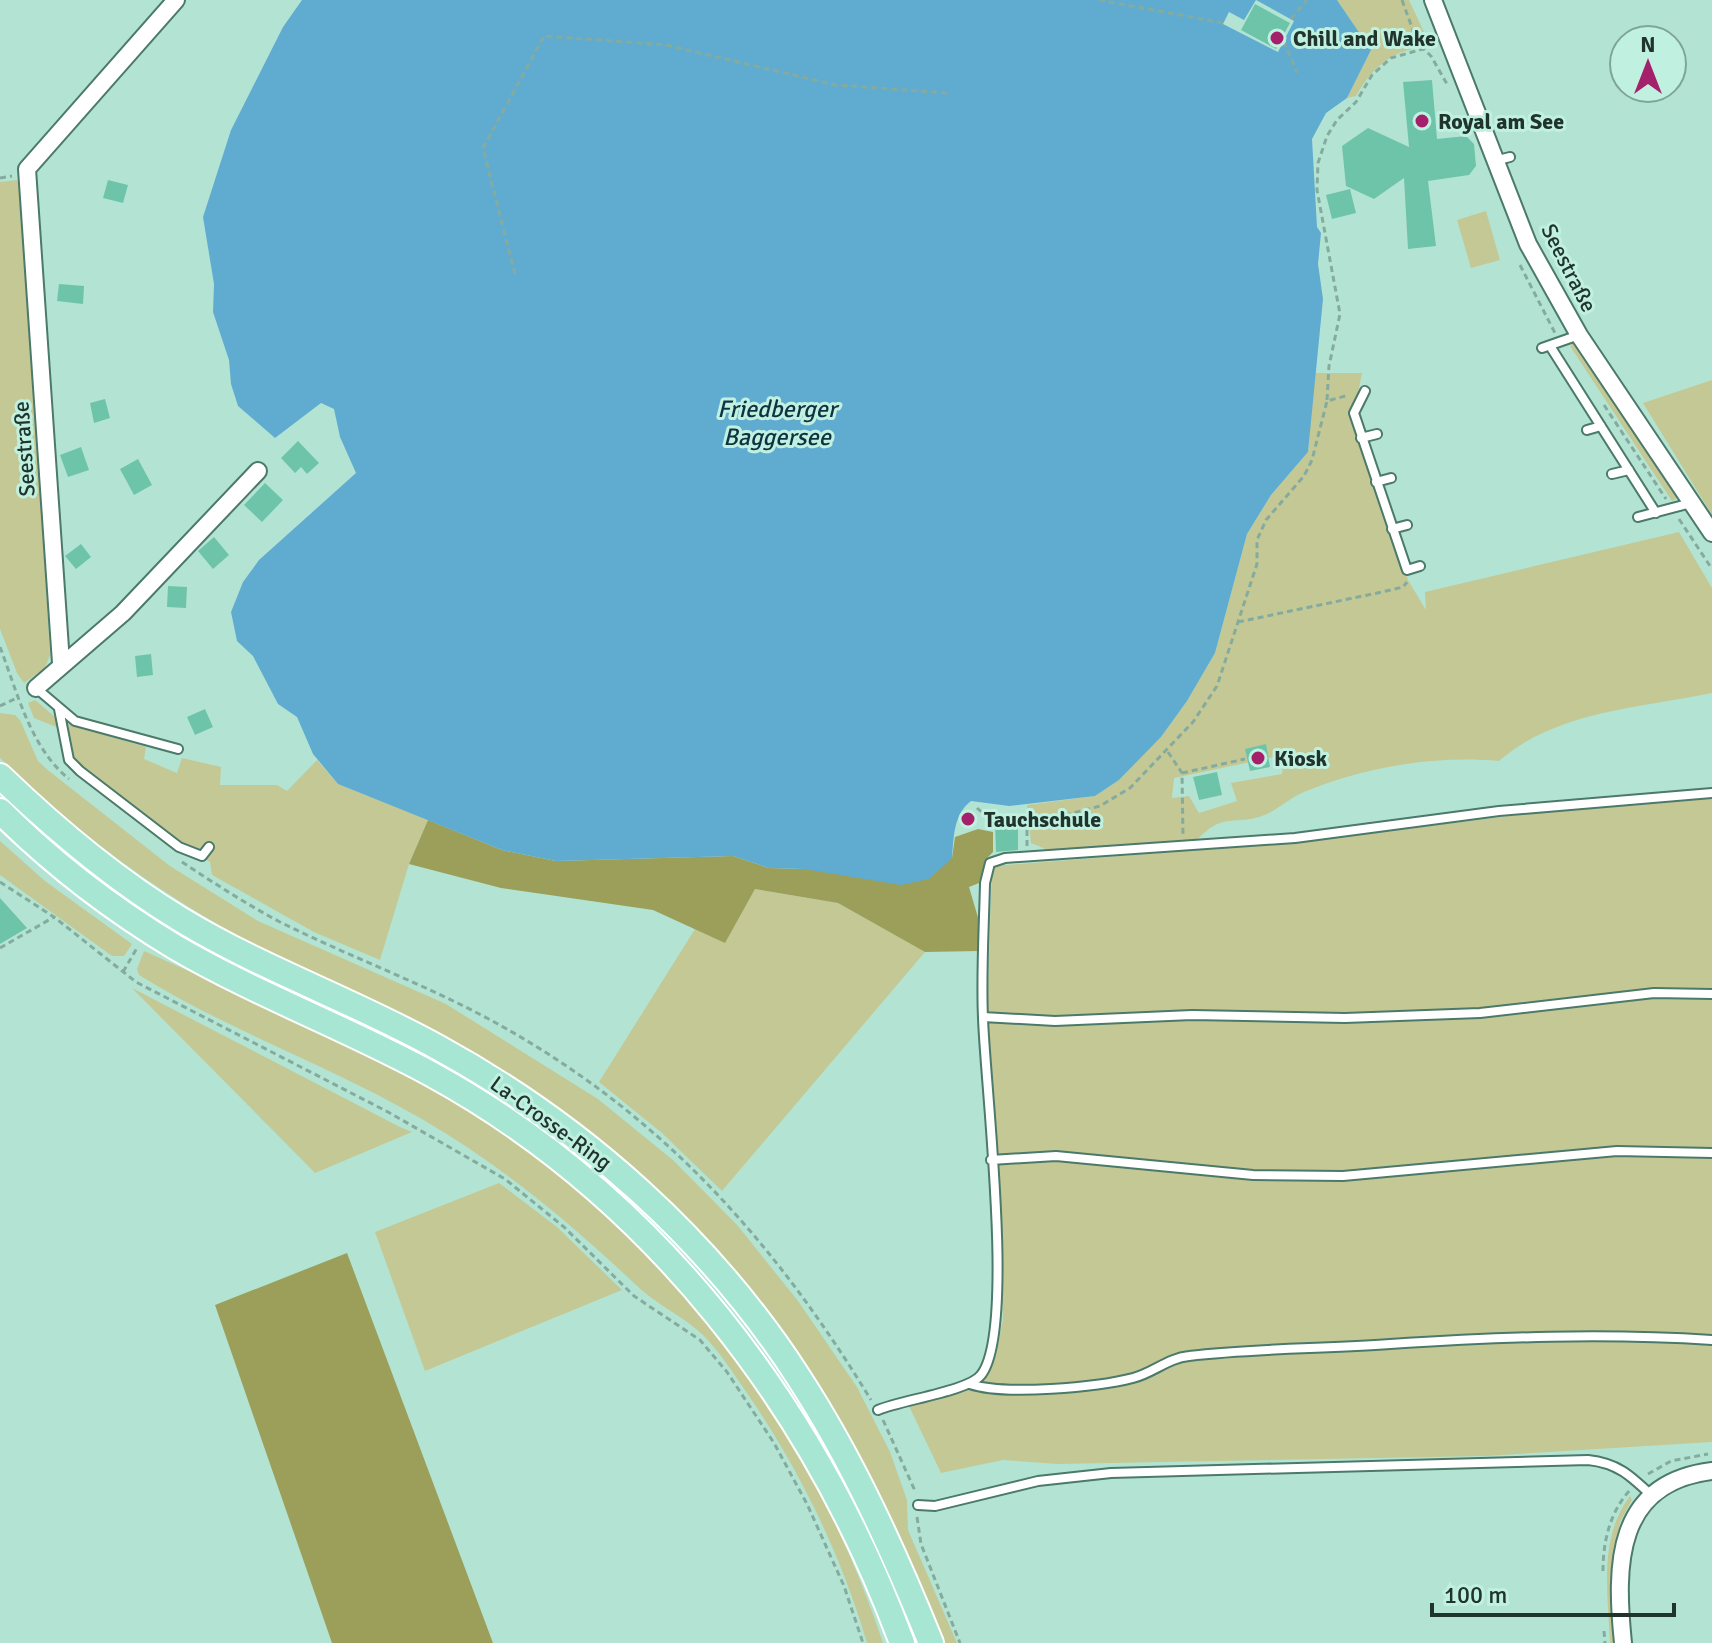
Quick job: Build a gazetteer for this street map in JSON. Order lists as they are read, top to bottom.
{
  "streets": {
    "main road": ["La-Crosse-Ring"],
    "street": ["Seestraße"]
  },
  "water": ["Friedberger Baggersee"],
  "places": [
    "Chill and Wake",
    "Royal am See",
    "Kiosk",
    "Tauchschule"
  ],
  "scale_bar": "100 m",
  "north": "top"
}
